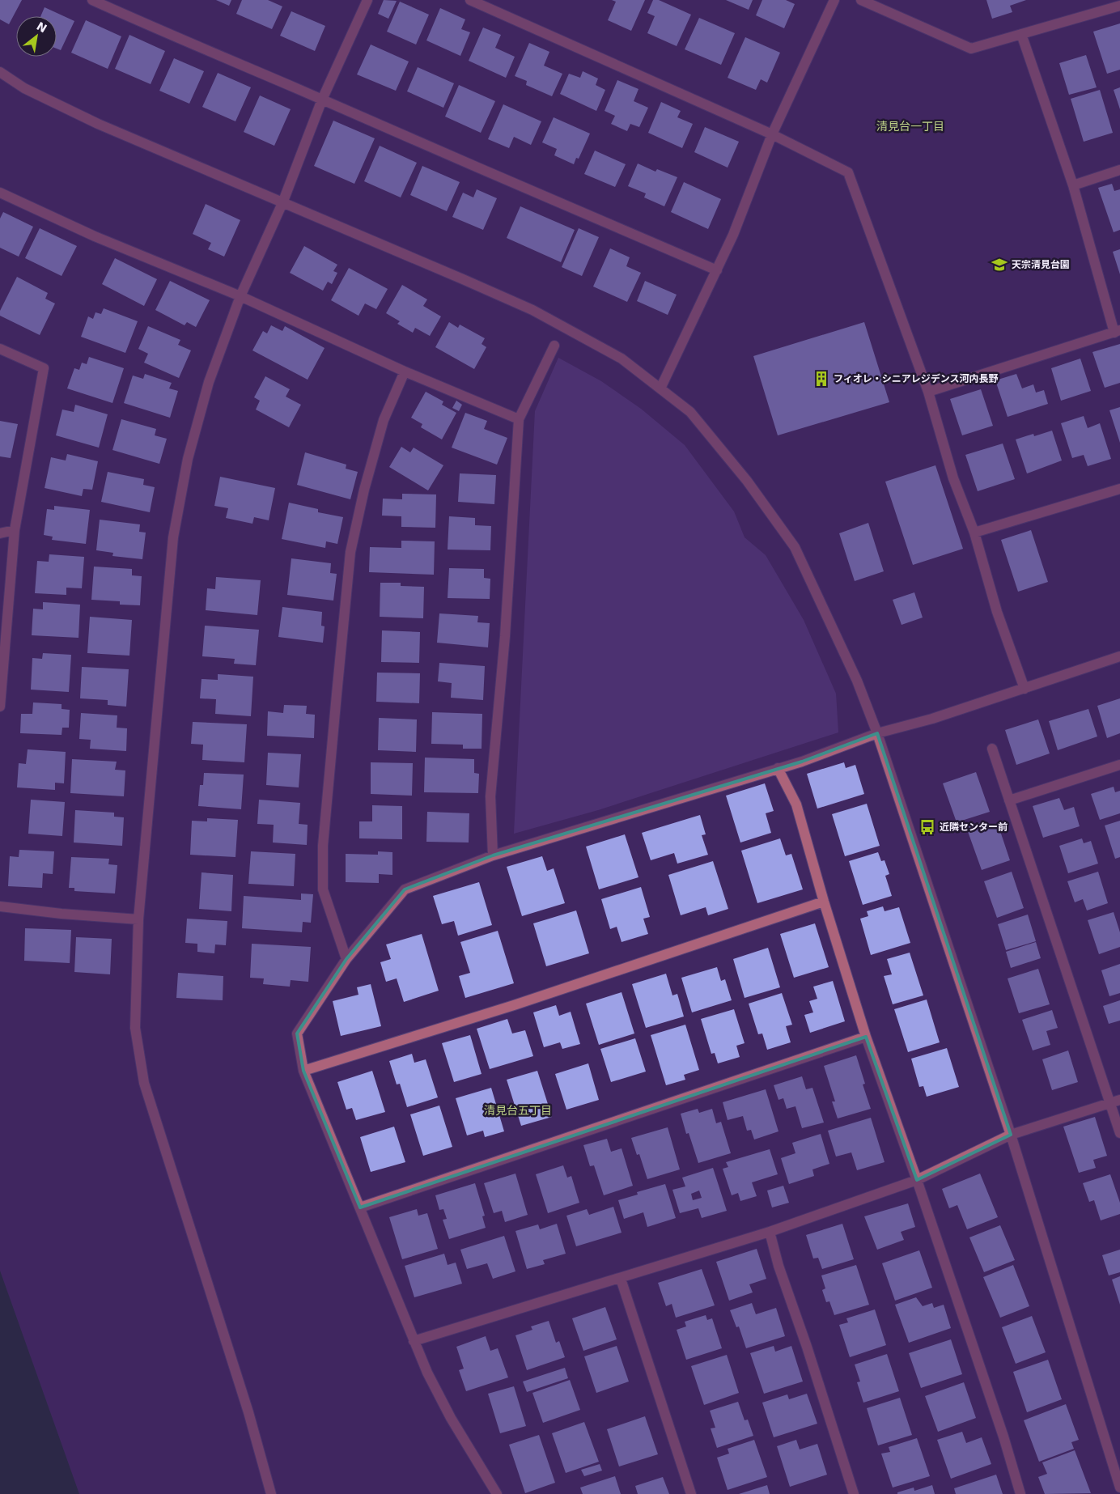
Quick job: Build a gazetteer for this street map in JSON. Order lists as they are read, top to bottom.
{
  "districts": ["清見台一丁目", "清見台五丁目"],
  "places": {
    "school or university": ["天宗清見台園"],
    "building": ["フィオレ・シニアレジデンス河内長野"],
    "bus stop": ["近隣センター前"]
  },
  "north": "top right"
}
